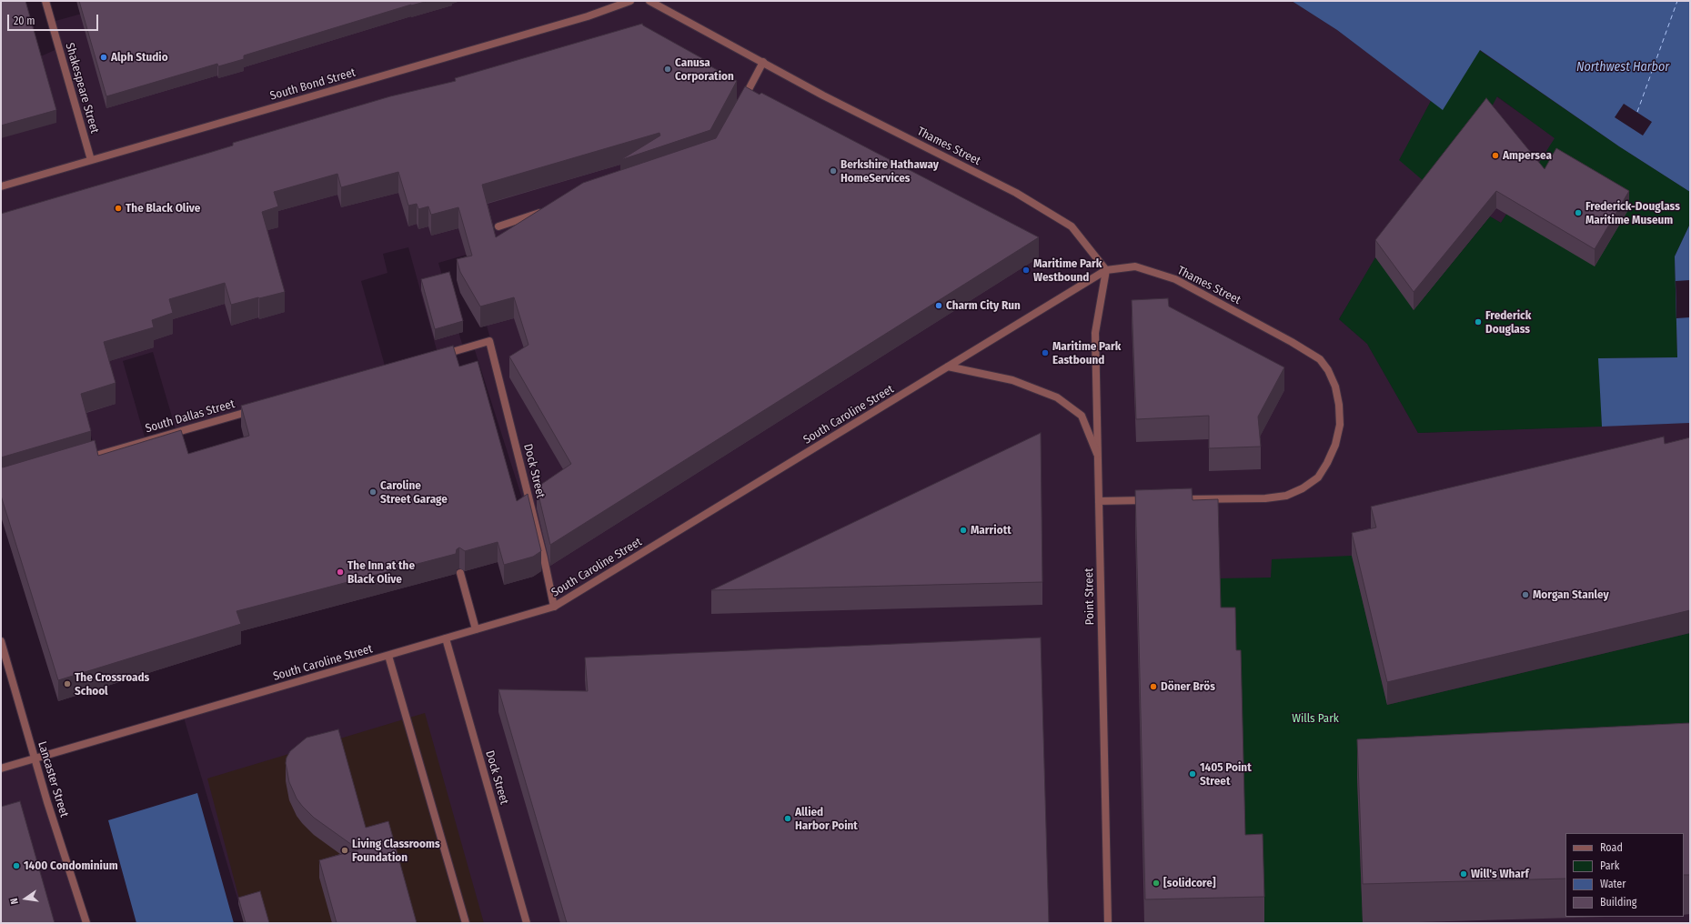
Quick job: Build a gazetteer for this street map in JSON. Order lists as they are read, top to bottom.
{
  "streets": {
    "street": [
      "South Bond Street",
      "Shakespeare Street",
      "Thames Street",
      "South Caroline Street",
      "South Dallas Street",
      "Dock Street",
      "Point Street",
      "Lancaster Street"
    ]
  },
  "crossings": [
    ["South Bond Street", "Shakespeare Street"],
    ["Thames Street", "South Caroline Street"],
    ["Thames Street", "Point Street"],
    ["South Caroline Street", "Dock Street"],
    ["South Caroline Street", "Point Street"],
    ["South Caroline Street", "Lancaster Street"]
  ],
  "water": ["Northwest Harbor"],
  "parks": ["Wills Park"],
  "places": [
    "Alph Studio",
    "Canusa Corporation",
    "Ampersea",
    "Berkshire Hathaway HomeServices",
    "The Black Olive",
    "Frederick-Douglass Maritime Museum",
    "Maritime Park Westbound",
    "Charm City Run",
    "Frederick Douglass",
    "Maritime Park Eastbound",
    "Caroline Street Garage",
    "Marriott",
    "The Inn at the Black Olive",
    "Morgan Stanley",
    "The Crossroads School",
    "Döner Brös",
    "1405 Point Street",
    "Allied Harbor Point",
    "Living Classrooms Foundation",
    "1400 Condominium",
    "Will's Wharf",
    "[solidcore]"
  ],
  "legend": [
    "Road",
    "Park",
    "Water",
    "Building"
  ],
  "scale_bar": "20 m",
  "north": "left"
}
